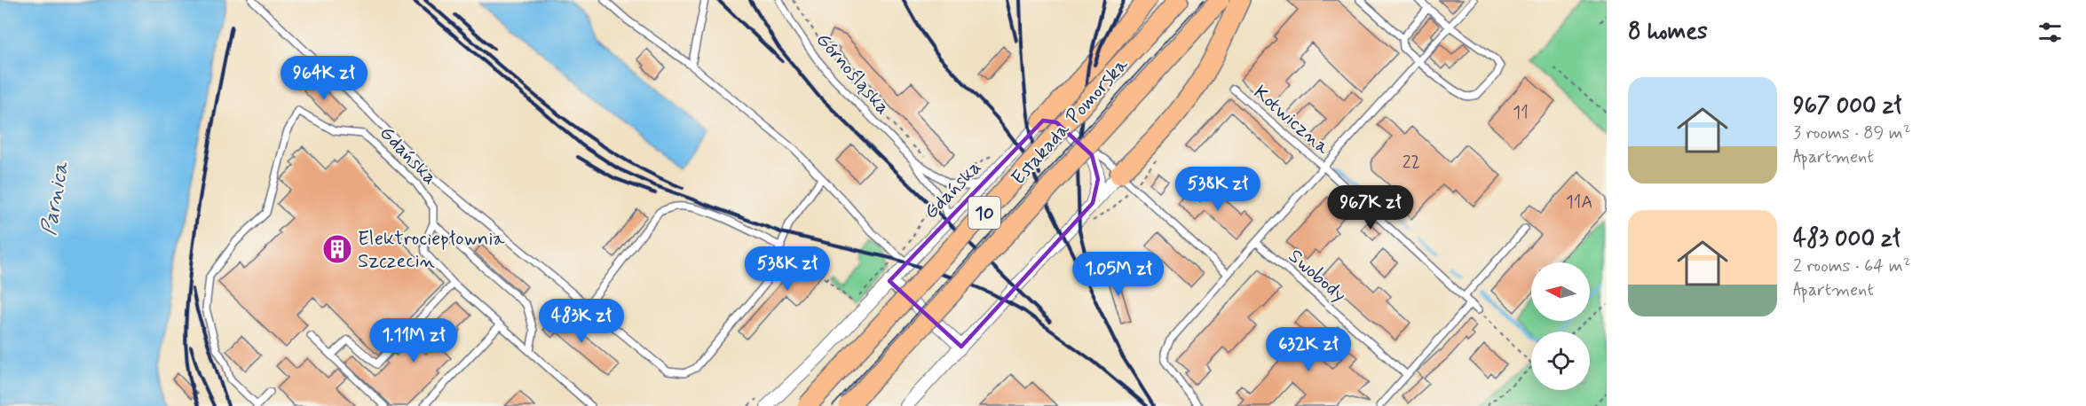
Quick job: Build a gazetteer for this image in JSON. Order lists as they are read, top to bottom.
{
  "streets": {
    "main road": ["Estakada Pomorska", "10"],
    "street": ["Gdańska"],
    "lane": ["Górnośląska", "Kotwiczna", "Swobody"]
  },
  "crossings": [
    ["Górnośląska", "Gdańska"]
  ],
  "water": ["Parnica"],
  "places": {
    "building": ["Elektrociepłownia Szczecin"]
  },
  "house_numbers": ["11", "22", "11A"],
  "north": "left",
  "page": {
    "heading": "8 homes",
    "price": [
      "964K zł",
      "538K zł",
      "967K zł",
      "538K zł",
      "1.05M zł",
      "483K zł",
      "1.11M zł",
      "632K zł"
    ],
    "list": [
      {
        "name": "967 000 zł",
        "note": "3 rooms · 89 m² · Apartment"
      },
      {
        "name": "483 000 zł",
        "note": "2 rooms · 64 m² · Apartment"
      }
    ]
  }
}
